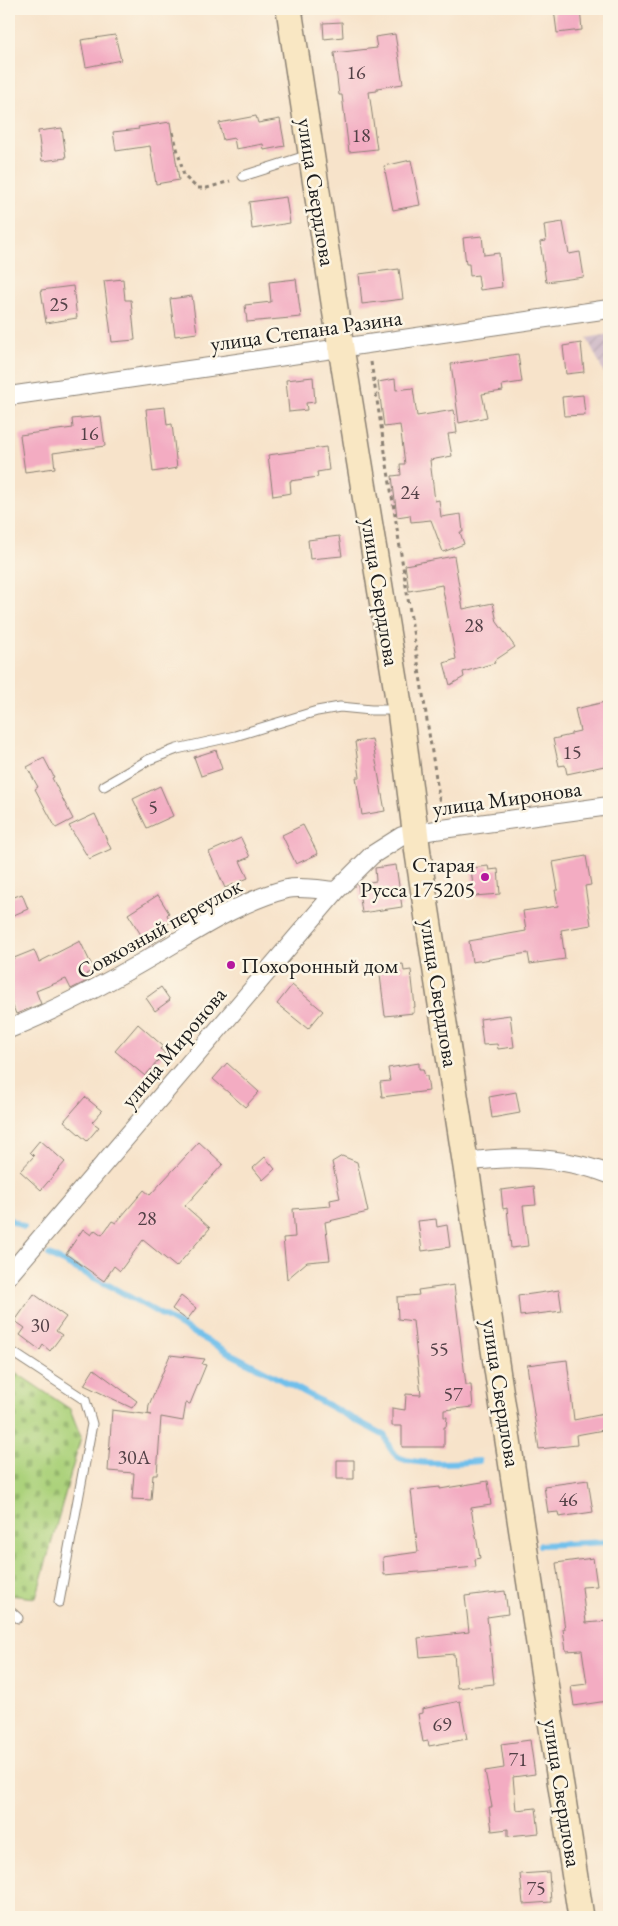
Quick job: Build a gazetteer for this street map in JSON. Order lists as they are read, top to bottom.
{
  "streets": {
    "street": [
      "улица Свердлова",
      "улица Степана Разина",
      "улица Миронова",
      "Совхозный переулок"
    ]
  },
  "crossings": [
    ["улица Свердлова", "улица Степана Разина"],
    ["улица Свердлова", "улица Миронова"],
    ["улица Миронова", "Совхозный переулок"]
  ],
  "places": ["Старая Русса 175205", "Похоронный дом"],
  "house_numbers": [
    "16",
    "18",
    "25",
    "16",
    "24",
    "28",
    "15",
    "5",
    "28",
    "30",
    "55",
    "57",
    "30А",
    "46",
    "69",
    "71",
    "75"
  ]
}
